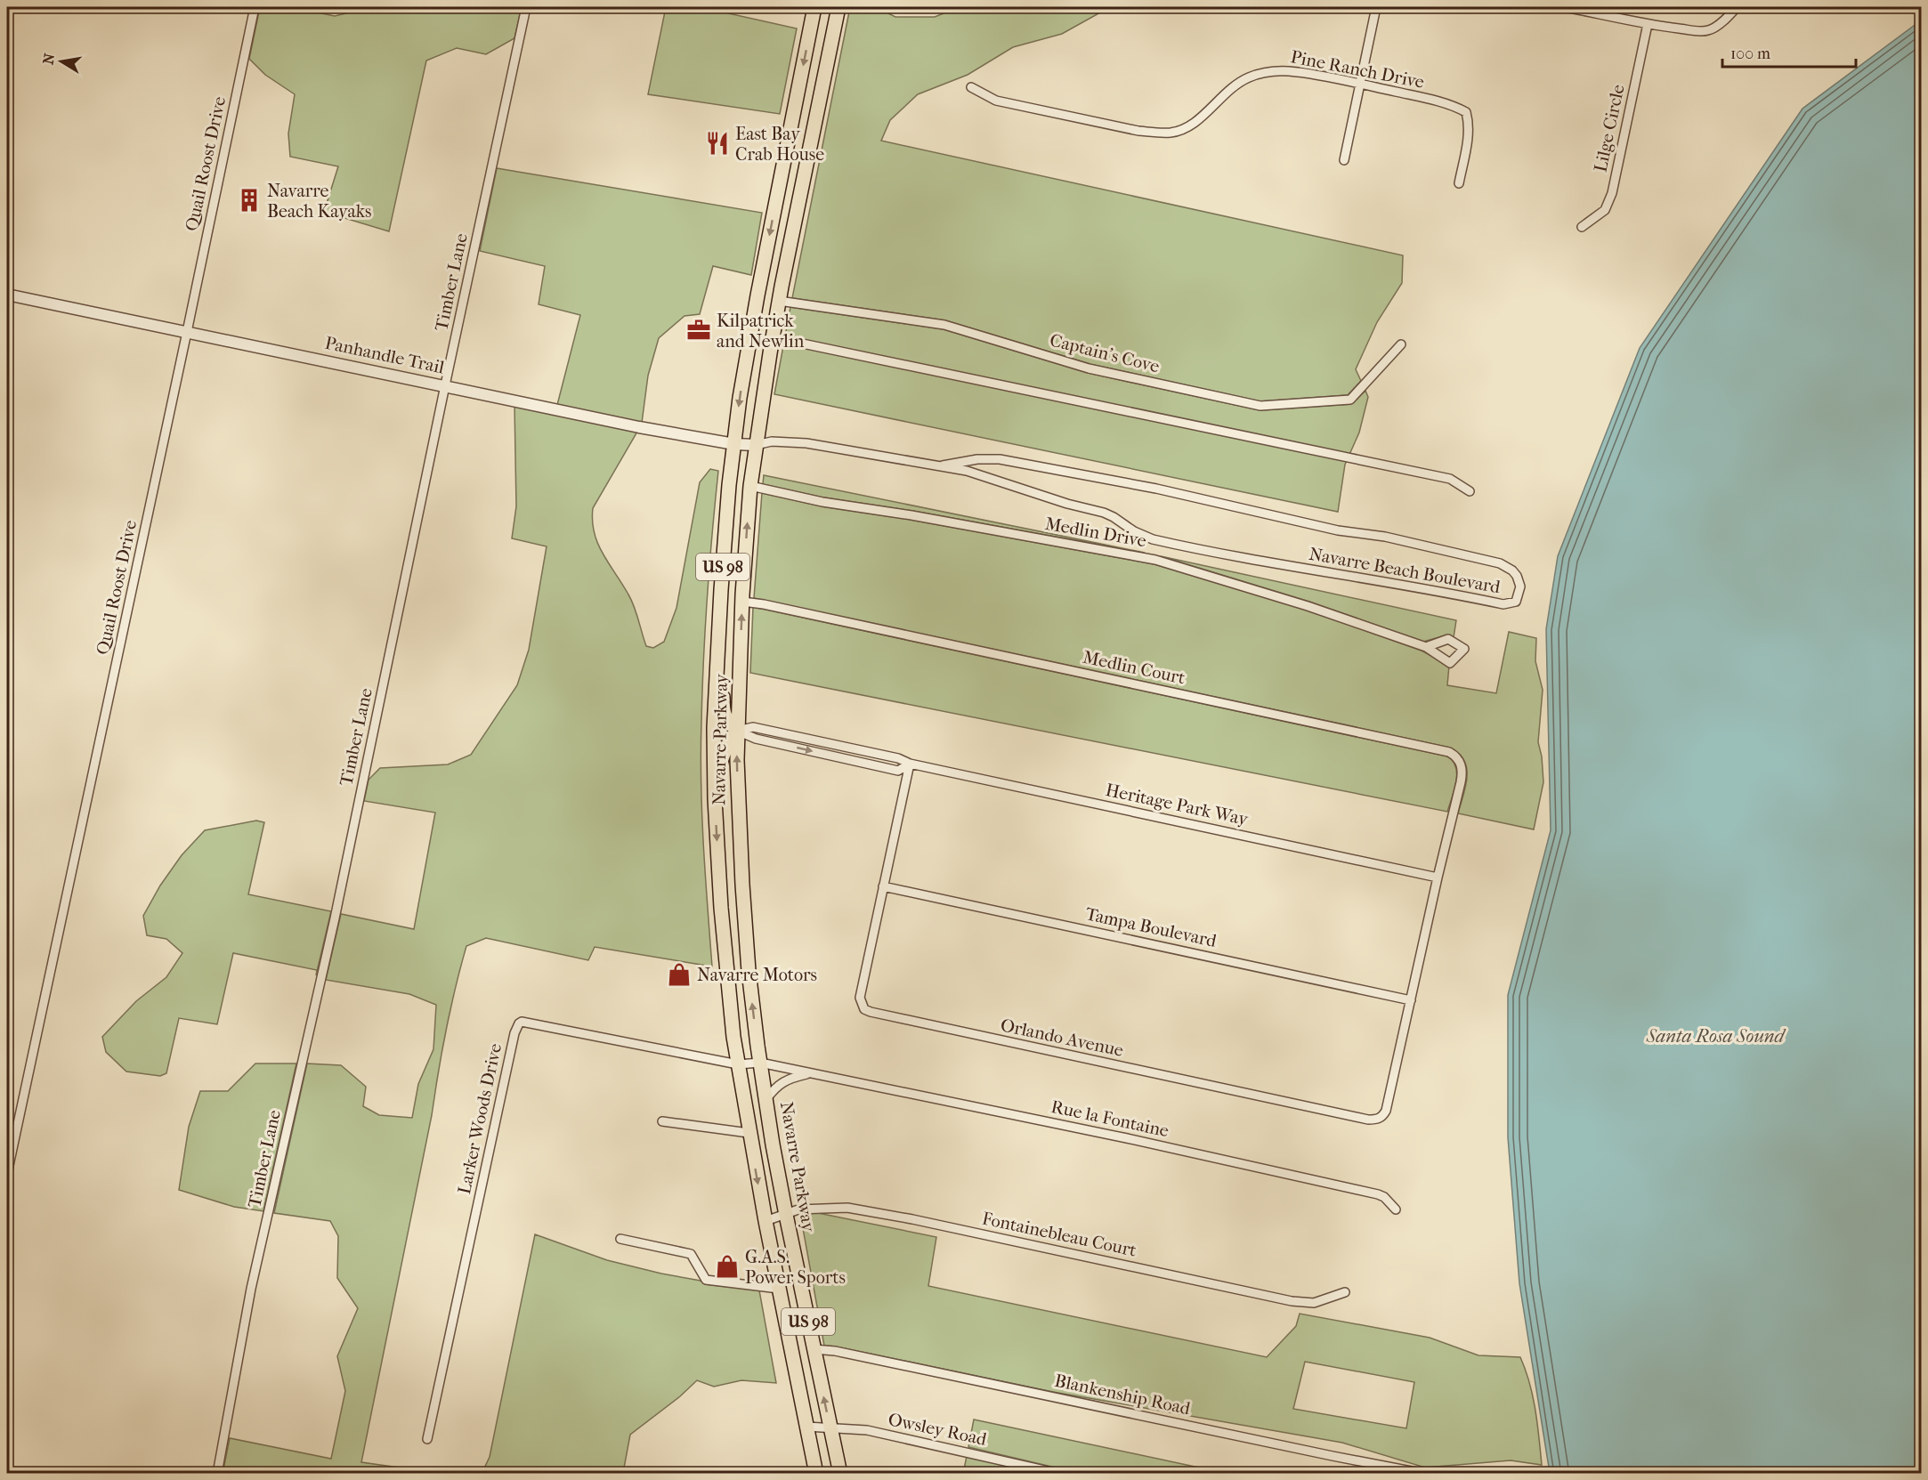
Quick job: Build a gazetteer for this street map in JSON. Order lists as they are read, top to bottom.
{
  "streets": {
    "highway": ["US 98", "Navarre Parkway"],
    "street": [
      "Pine Ranch Drive",
      "Lilge Circle",
      "Quail Roost Drive",
      "Timber Lane",
      "Captain's Cove",
      "Panhandle Trail",
      "Medlin Drive",
      "Navarre Beach Boulevard",
      "Medlin Court",
      "Heritage Park Way",
      "Tampa Boulevard",
      "Orlando Avenue",
      "Larker Woods Drive",
      "Rue la Fontaine",
      "Fontainebleau Court",
      "Blankenship Road",
      "Owsley Road"
    ]
  },
  "crossings": [
    ["Quail Roost Drive", "Panhandle Trail"],
    ["Timber Lane", "Panhandle Trail"],
    ["Captain's Cove", "Navarre Parkway"],
    ["Panhandle Trail", "Navarre Parkway"],
    ["Medlin Drive", "Navarre Parkway"],
    ["Medlin Court", "Navarre Parkway"],
    ["Medlin Court", "Heritage Park Way"],
    ["Navarre Parkway", "Heritage Park Way"],
    ["Navarre Parkway", "Larker Woods Drive"],
    ["Navarre Parkway", "Rue la Fontaine"],
    ["Navarre Parkway", "Fontainebleau Court"],
    ["Navarre Parkway", "Blankenship Road"],
    ["Navarre Parkway", "Owsley Road"],
    ["Heritage Park Way", "Orlando Avenue"],
    ["Tampa Boulevard", "Orlando Avenue"],
    ["Larker Woods Drive", "Rue la Fontaine"]
  ],
  "water": ["Santa Rosa Sound"],
  "places": {
    "restaurant": ["East Bay Crab House"],
    "building": ["Navarre Beach Kayaks"],
    "office": ["Kilpatrick and Newlin"],
    "shop": ["Navarre Motors", "G.A.S. Power Sports"]
  },
  "scale_bar": "100 m",
  "north": "left"
}
